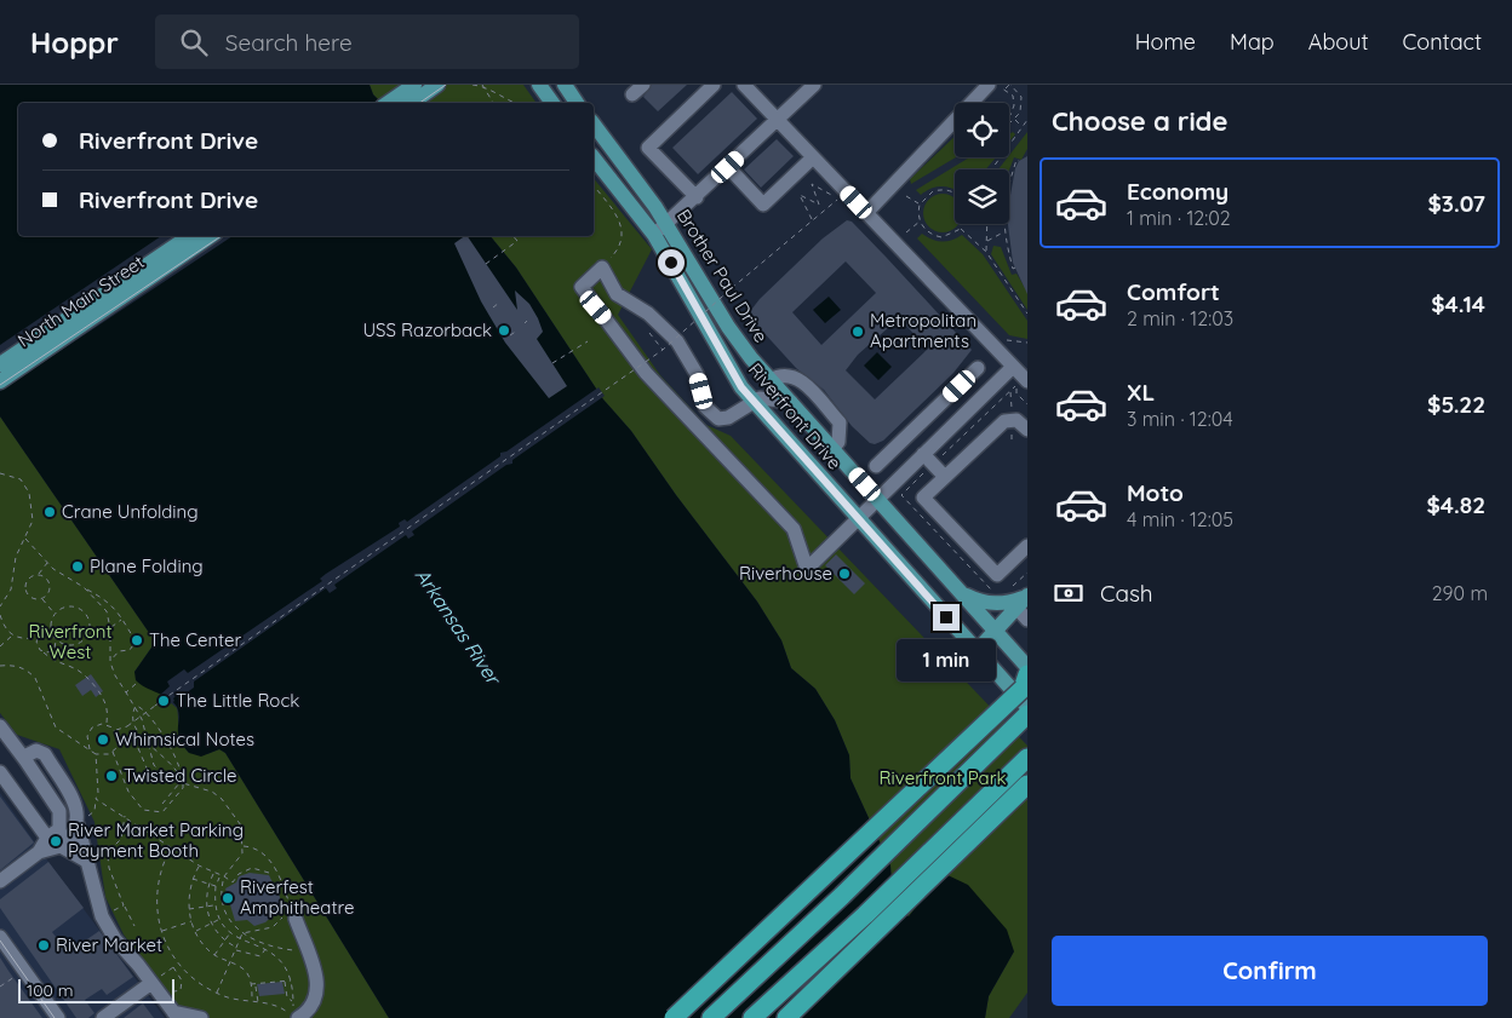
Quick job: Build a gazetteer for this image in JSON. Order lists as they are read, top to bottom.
{
  "streets": {
    "main road": ["Brother Paul Drive", "North Main Street", "Riverfront Drive"]
  },
  "water": ["Arkansas River"],
  "parks": ["Riverfront West", "Riverfront Park"],
  "places": [
    "USS Razorback",
    "Metropolitan Apartments",
    "Crane Unfolding",
    "Plane Folding",
    "Riverhouse",
    "The Center",
    "The Little Rock",
    "Whimsical Notes",
    "Twisted Circle",
    "River Market Parking Payment Booth",
    "Riverfest Amphitheatre",
    "River Market"
  ],
  "scale_bar": "100 m",
  "page": {
    "header": "Hoppr",
    "search": "Search here",
    "nav": [
      "Home",
      "Map",
      "About",
      "Contact"
    ],
    "heading": "Choose a ride",
    "banner": ["Riverfront Drive", "Riverfront Drive"],
    "list": [
      {
        "name": "Economy",
        "note": "1 min · 12:02",
        "value": "$3.07"
      },
      {
        "name": "Comfort",
        "note": "2 min · 12:03",
        "value": "$4.14"
      },
      {
        "name": "XL",
        "note": "3 min · 12:04",
        "value": "$5.22"
      },
      {
        "name": "Moto",
        "note": "4 min · 12:05",
        "value": "$4.82"
      }
    ],
    "pay": ["Cash", "290 m"],
    "bubble": "1 min",
    "buttons": "Confirm",
    "scale": "100 m"
  }
}
